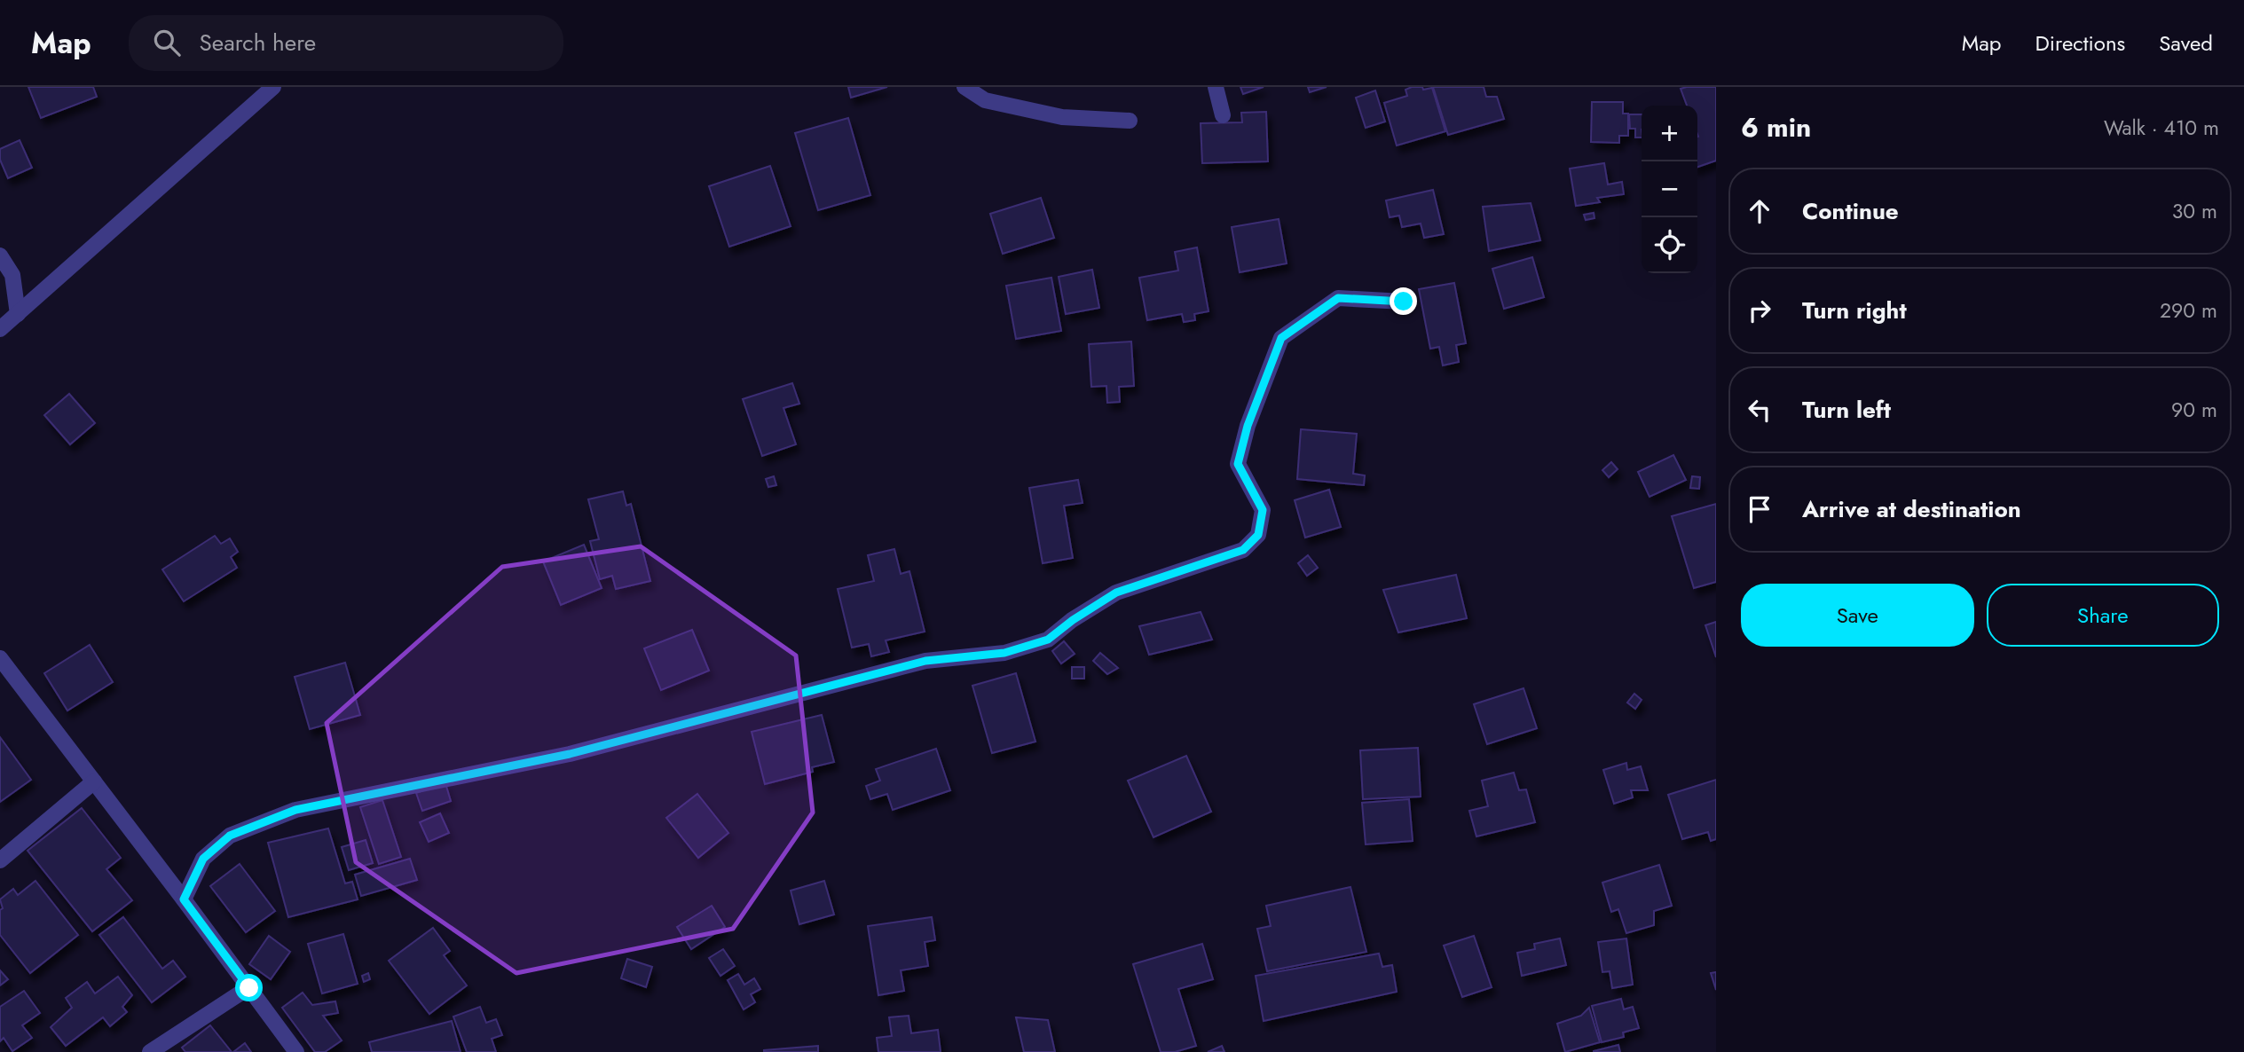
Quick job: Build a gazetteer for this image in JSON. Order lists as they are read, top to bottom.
{
  "page": {
    "header": "Map",
    "search": "Search here",
    "nav": ["Map", "Directions", "Saved"],
    "heading": ["6 min", "Walk · 410 m"],
    "map_buttons": ["+", "−"],
    "list": [
      ["Continue", "30 m"],
      ["Turn right", "290 m"],
      ["Turn left", "90 m"],
      "Arrive at destination"
    ],
    "buttons": ["Save", "Share"]
  }
}
